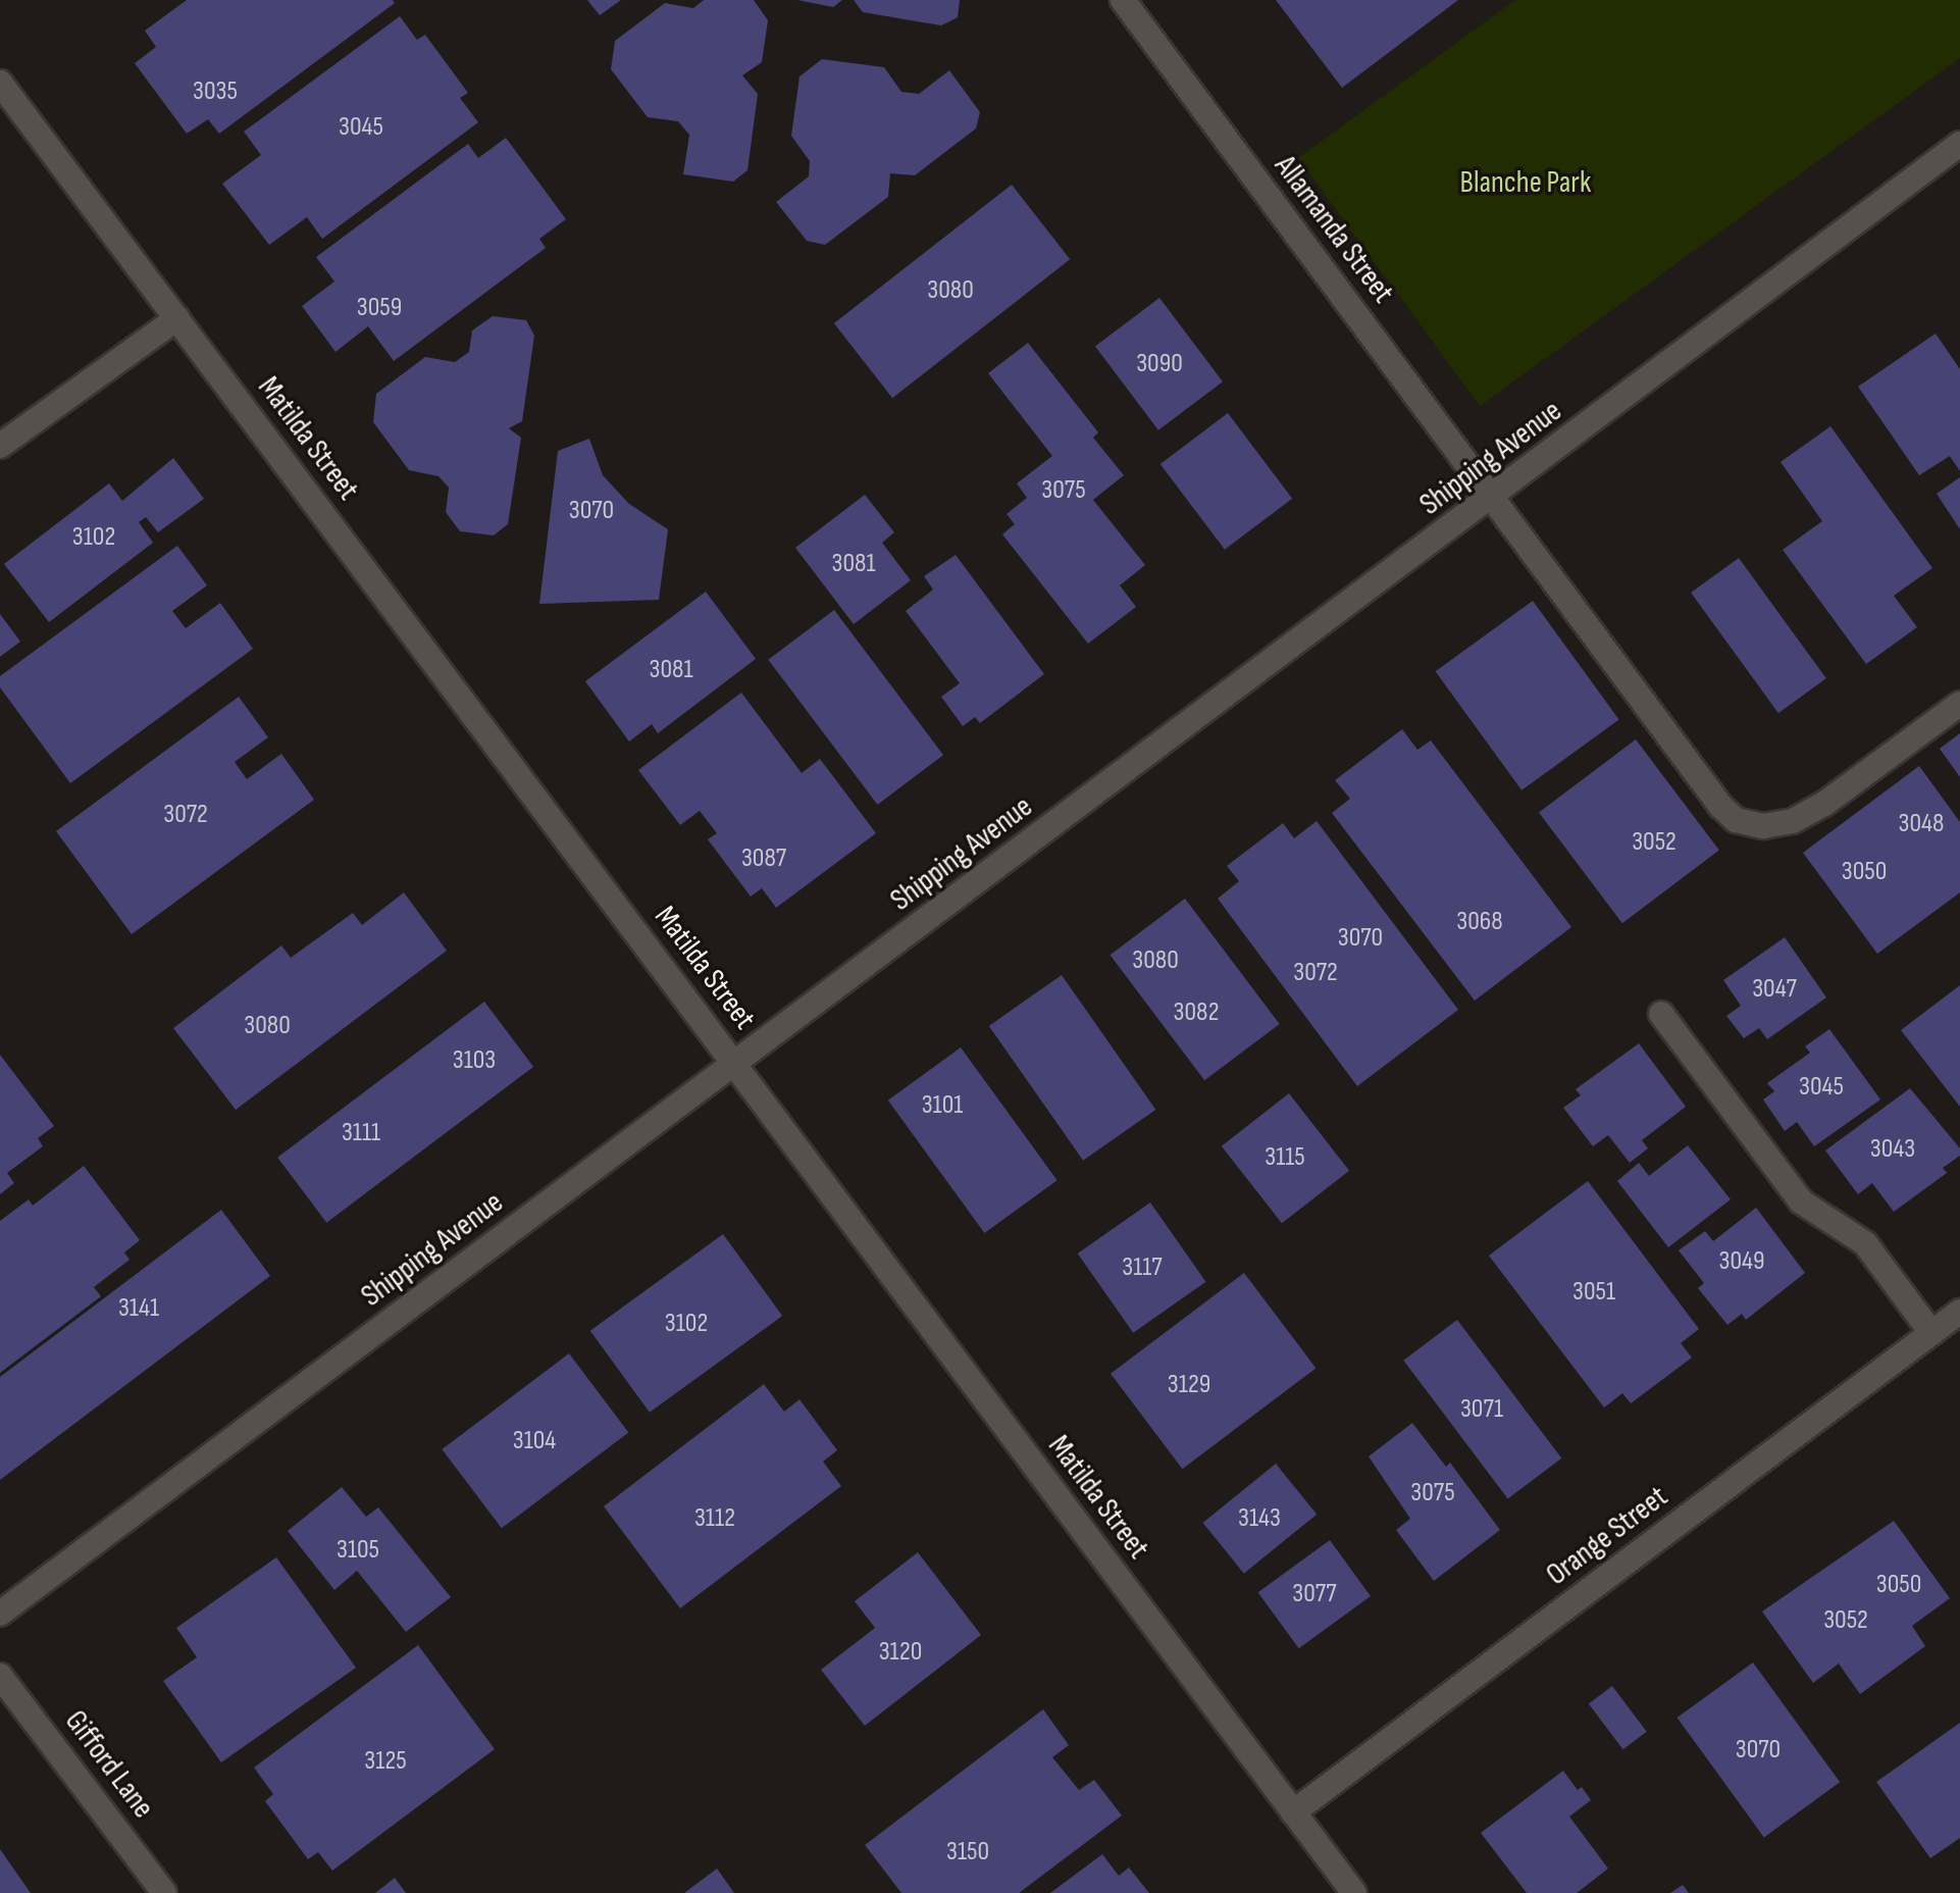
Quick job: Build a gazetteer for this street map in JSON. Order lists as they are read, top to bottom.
{
  "streets": {
    "street": [
      "Allamanda Street",
      "Matilda Street",
      "Shipping Avenue",
      "Orange Street",
      "Gifford Lane"
    ]
  },
  "crossings": [
    ["Allamanda Street", "Shipping Avenue"],
    ["Matilda Street", "Shipping Avenue"],
    ["Matilda Street", "Orange Street"]
  ],
  "parks": ["Blanche Park"],
  "house_numbers": [
    "3035",
    "3045",
    "3080",
    "3059",
    "3090",
    "3075",
    "3070",
    "3102",
    "3081",
    "3081",
    "3072",
    "3048",
    "3052",
    "3087",
    "3050",
    "3068",
    "3070",
    "3080",
    "3072",
    "3047",
    "3082",
    "3080",
    "3103",
    "3045",
    "3101",
    "3111",
    "3043",
    "3115",
    "3049",
    "3117",
    "3051",
    "3141",
    "3102",
    "3129",
    "3071",
    "3104",
    "3075",
    "3112",
    "3143",
    "3105",
    "3050",
    "3077",
    "3052",
    "3120",
    "3070",
    "3125",
    "3150"
  ]
}
